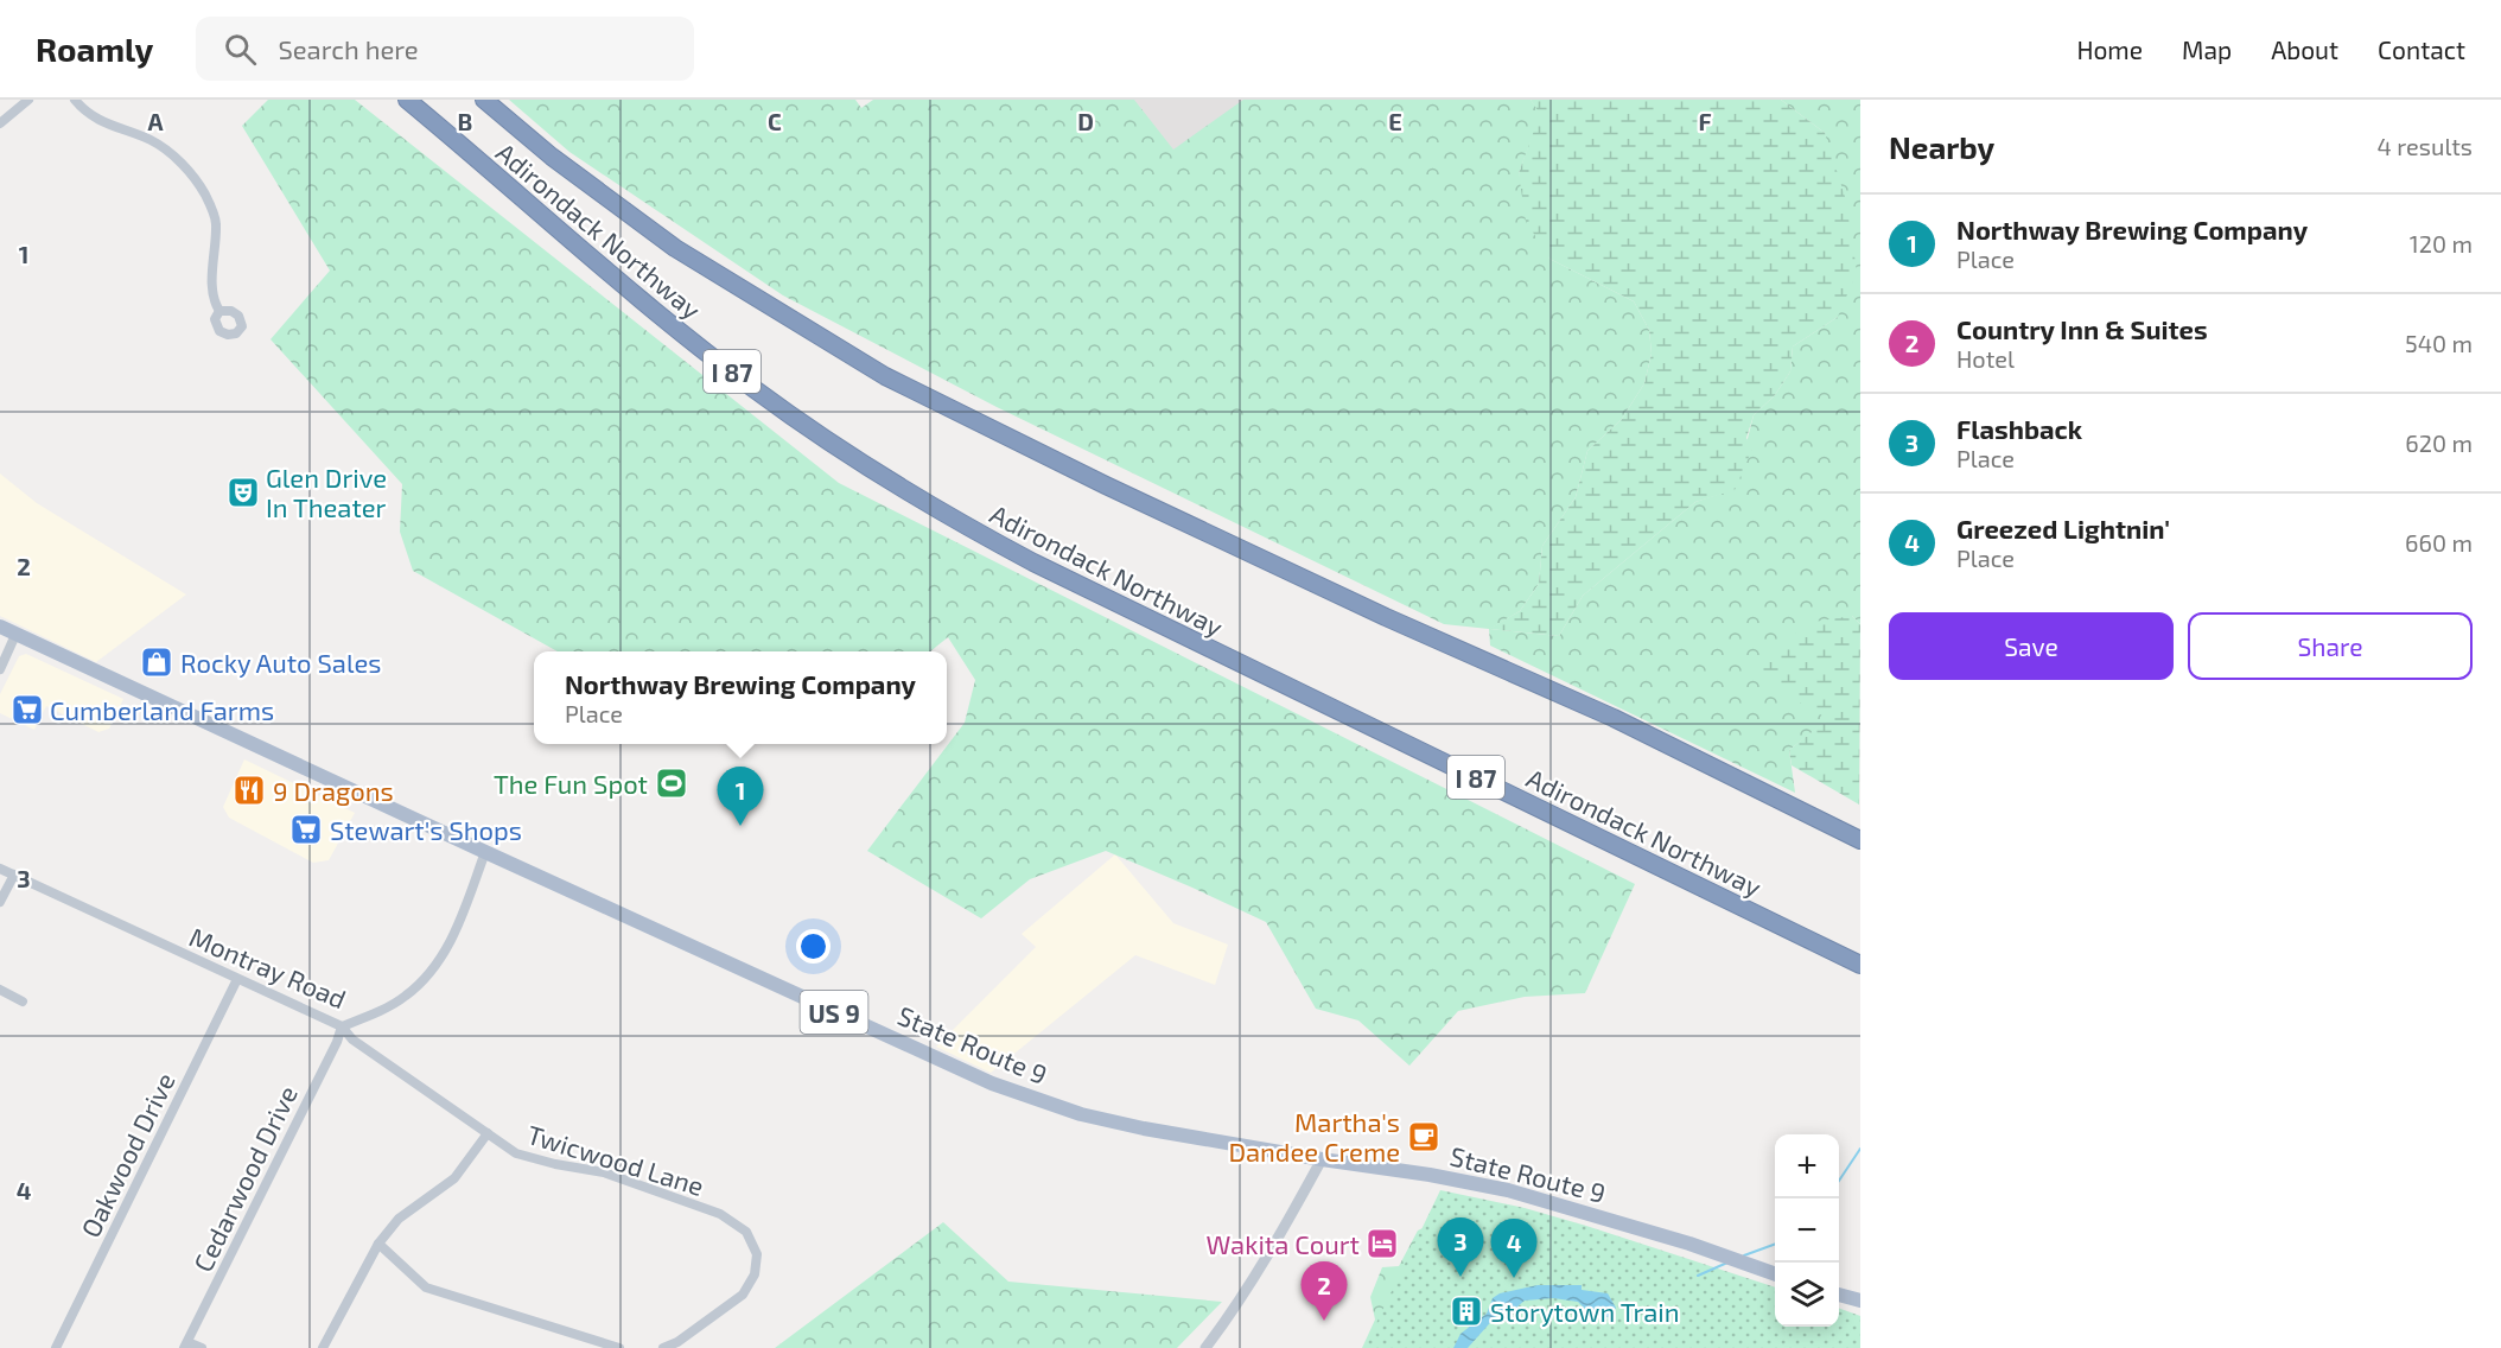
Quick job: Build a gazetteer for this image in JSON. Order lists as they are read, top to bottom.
{
  "streets": {
    "highway": ["Adirondack Northway", "I 87"],
    "main road": ["US 9", "State Route 9"],
    "street": [
      "Montray Road",
      "Oakwood Drive",
      "Twicwood Lane",
      "Cedarwood Drive"
    ]
  },
  "crossings": [
    ["Montray Road", "State Route 9"],
    ["Montray Road", "Oakwood Drive"],
    ["Montray Road", "Twicwood Lane"],
    ["Montray Road", "Cedarwood Drive"],
    ["Twicwood Lane", "Cedarwood Drive"]
  ],
  "places": {
    "theatre": ["Glen Drive In Theater"],
    "shop": ["Rocky Auto Sales"],
    "supermarket": ["Cumberland Farms", "Stewart's Shops"],
    "sports": ["The Fun Spot"],
    "restaurant": ["9 Dragons"],
    "cafe": ["Martha's Dandee Creme"],
    "hotel": ["Wakita Court"],
    "building": ["Storytown Train"]
  },
  "page": {
    "header": "Roamly",
    "search": "Search here",
    "nav": [
      "Home",
      "Map",
      "About",
      "Contact"
    ],
    "heading": ["Nearby", "4 results"],
    "list": [
      {
        "mark": "1",
        "name": "Northway Brewing Company",
        "note": "Place",
        "value": "120 m"
      },
      {
        "mark": "2",
        "name": "Country Inn & Suites",
        "note": "Hotel",
        "value": "540 m"
      },
      {
        "mark": "3",
        "name": "Flashback",
        "note": "Place",
        "value": "620 m"
      },
      {
        "mark": "4",
        "name": "Greezed Lightnin'",
        "note": "Place",
        "value": "660 m"
      }
    ],
    "buttons": ["Save", "Share"],
    "popup": ["Northway Brewing Company", "Place"],
    "pins": [
      "1",
      "3",
      "4",
      "2"
    ],
    "map_buttons": ["+", "−"]
  },
  "grid": {
    "columns": [
      "A",
      "B",
      "C",
      "D",
      "E",
      "F"
    ],
    "rows": [
      "1",
      "2",
      "3",
      "4"
    ]
  }
}
